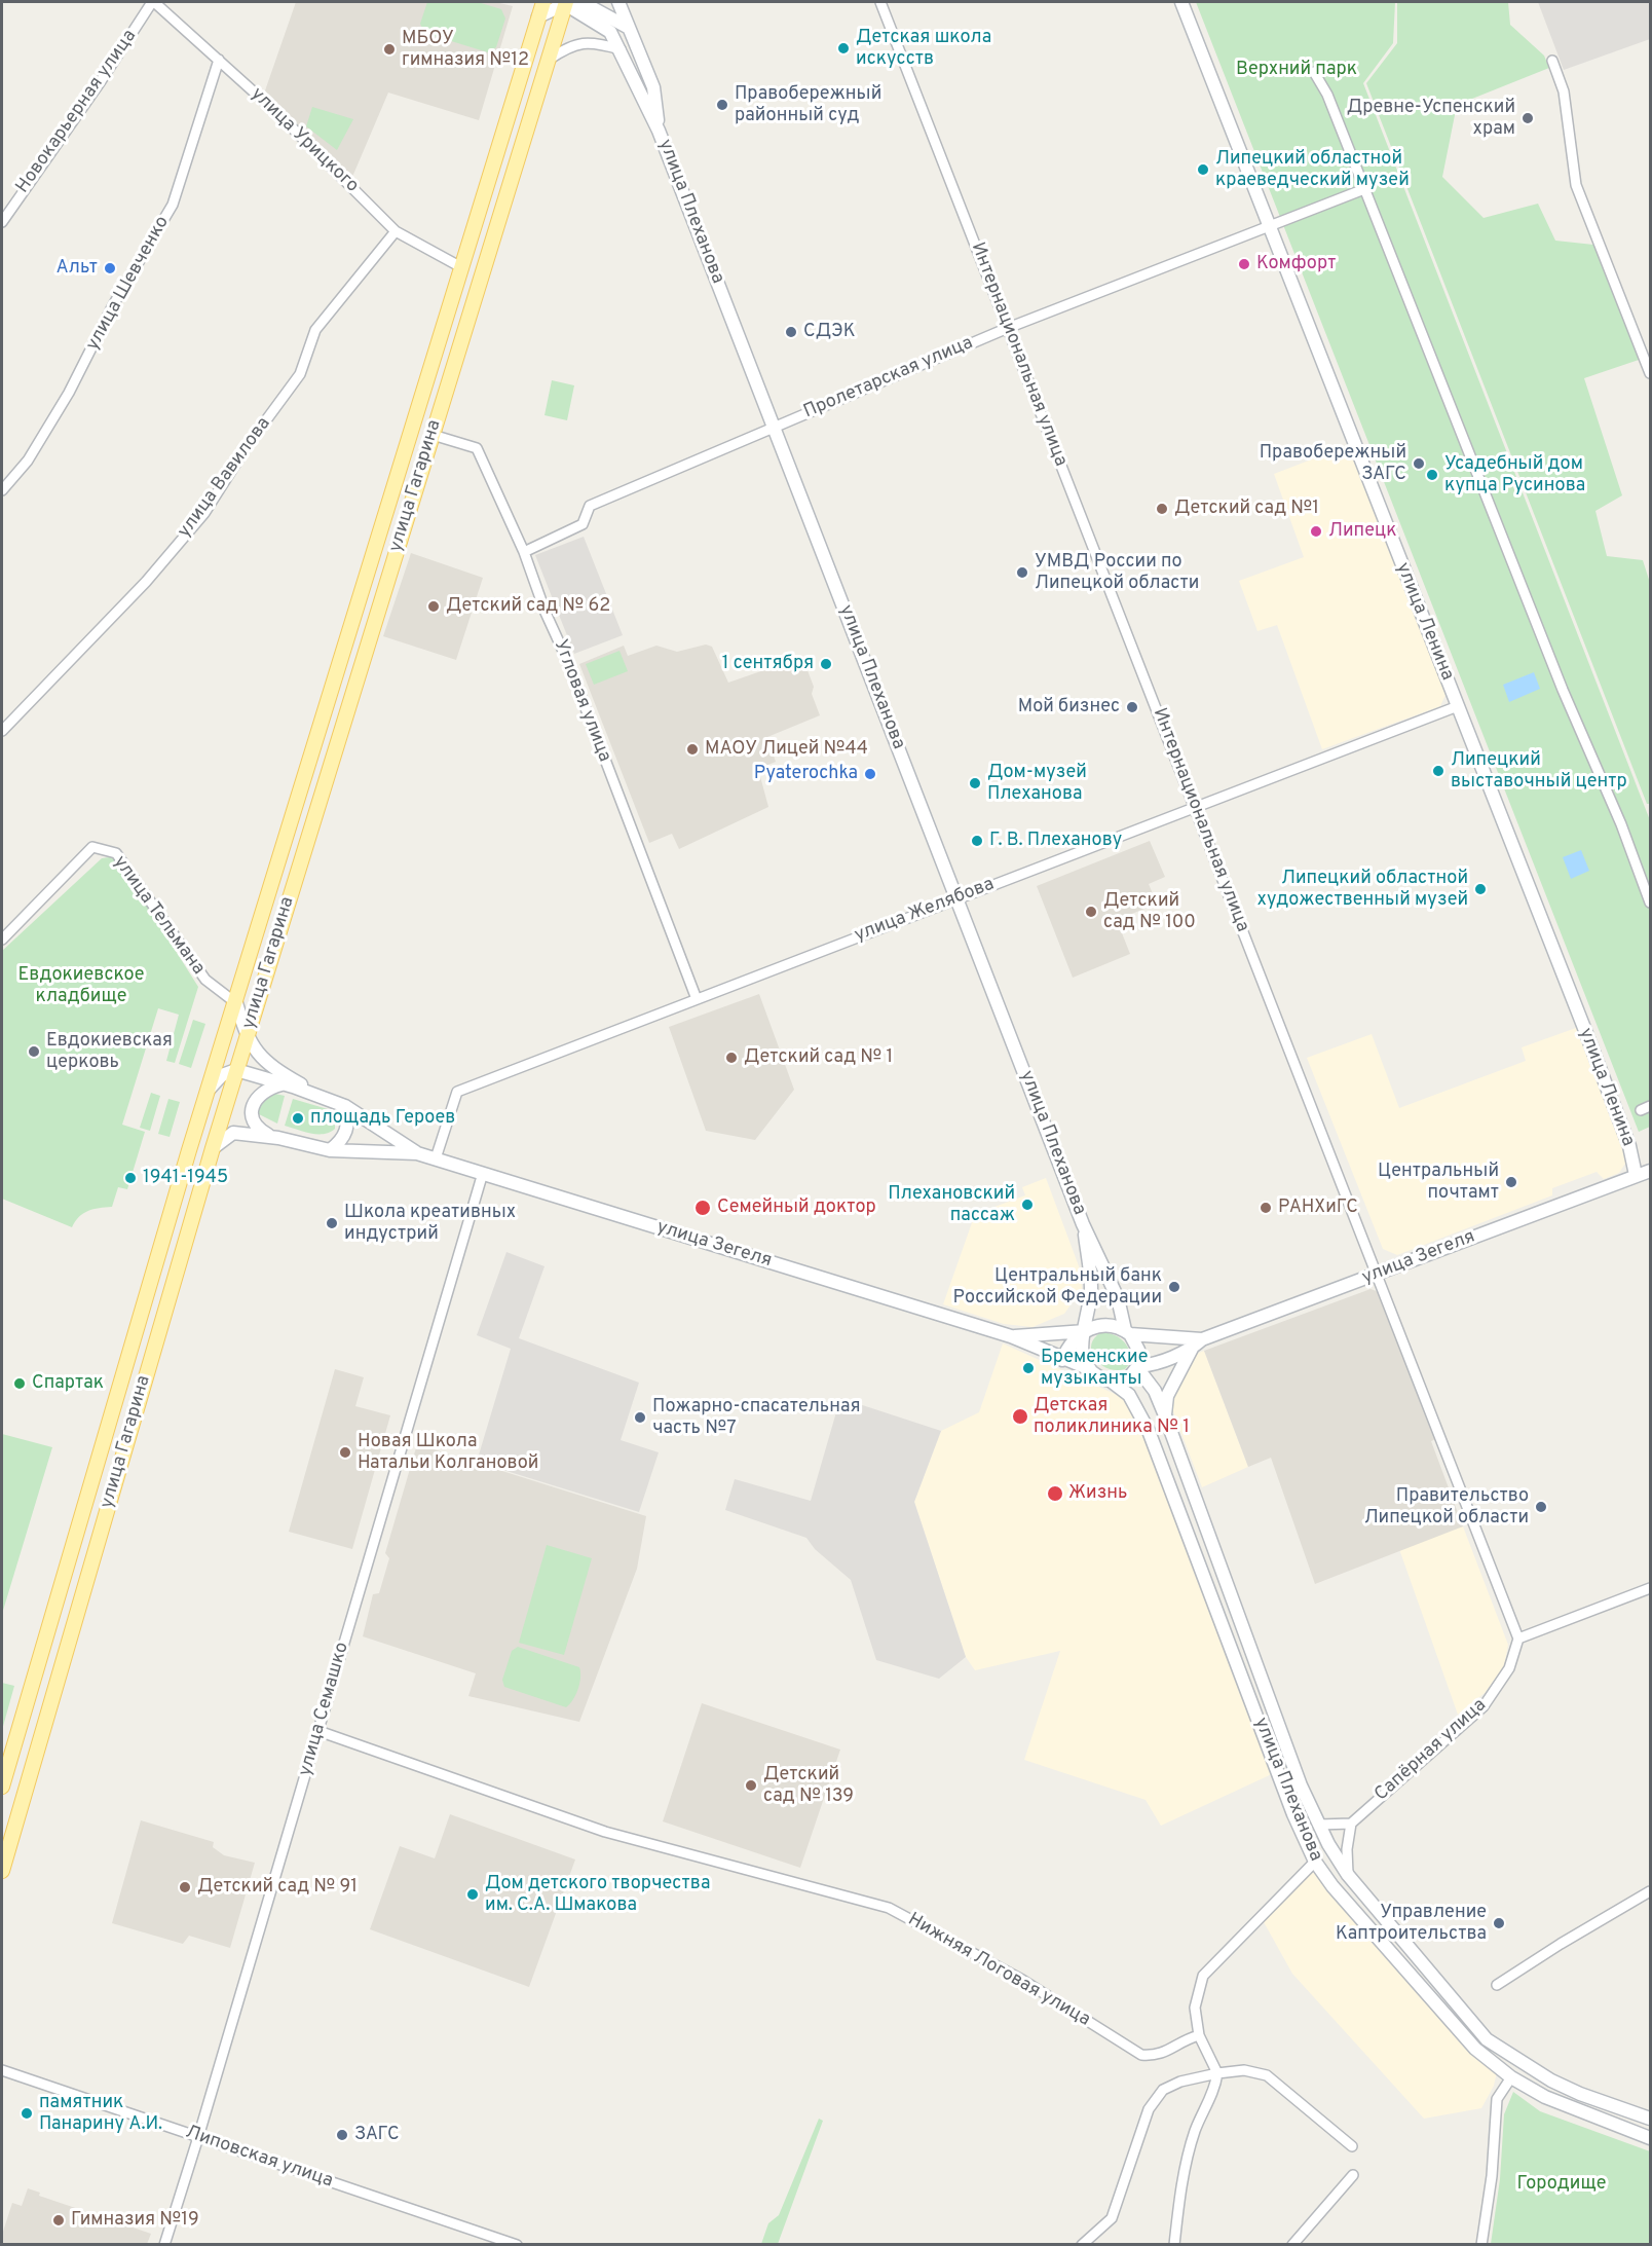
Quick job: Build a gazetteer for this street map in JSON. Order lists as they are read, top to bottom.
{
  "streets": {
    "main road": [
      "улица Плеханова",
      "улица Гагарина",
      "улица Ленина",
      "улица Зегеля"
    ],
    "street": [
      "Новокарьерная улица",
      "улица Урицкого",
      "улица Шевченко",
      "Интернациональная улица",
      "Пролетарская улица",
      "улица Вавилова",
      "Угловая улица",
      "улица Желябова",
      "улица Тельмана",
      "улица Семашко",
      "Сапёрная улица",
      "Нижняя Логовая улица",
      "Липовская улица"
    ]
  },
  "crossings": [
    ["Новокарьерная улица", "улица Урицкого"],
    ["улица Урицкого", "улица Шевченко"],
    ["улица Урицкого", "улица Вавилова"],
    ["улица Урицкого", "улица Гагарина"],
    ["улица Плеханова", "Пролетарская улица"],
    ["улица Плеханова", "улица Гагарина"],
    ["улица Плеханова", "улица Желябова"],
    ["улица Плеханова", "улица Зегеля"],
    ["Интернациональная улица", "Пролетарская улица"],
    ["Интернациональная улица", "улица Желябова"],
    ["Интернациональная улица", "улица Зегеля"],
    ["Интернациональная улица", "Сапёрная улица"],
    ["Пролетарская улица", "улица Ленина"],
    ["Пролетарская улица", "Угловая улица"],
    ["улица Гагарина", "Угловая улица"],
    ["улица Гагарина", "улица Тельмана"],
    ["улица Ленина", "улица Желябова"],
    ["улица Ленина", "улица Зегеля"],
    ["Угловая улица", "улица Желябова"],
    ["улица Желябова", "улица Зегеля"],
    ["улица Зегеля", "улица Семашко"],
    ["улица Семашко", "Нижняя Логовая улица"],
    ["улица Семашко", "Липовская улица"]
  ],
  "parks": ["Верхний парк", "Евдокиевское кладбище", "Городище"],
  "places": [
    "Детская школа искусств",
    "МБОУ гимназия №12",
    "Правобережный районный суд",
    "Древне-Успенский храм",
    "Липецкий областной краеведческий музей",
    "Комфорт",
    "Альт",
    "СДЭК",
    "Правобережный ЗАГС",
    "Усадебный дом купца Русинова",
    "Детский сад №1",
    "Липецк",
    "УМВД России по Липецкой области",
    "Детский сад № 62",
    "1 сентября",
    "Мой бизнес",
    "МАОУ Лицей №44",
    "Липецкий выставочный центр",
    "Pyaterochka",
    "Дом-музей Плеханова",
    "Г. В. Плеханову",
    "Липецкий областной художественный музей",
    "Детский сад № 100",
    "Евдокиевская церковь",
    "Детский сад № 1",
    "площадь Героев",
    "1941-1945",
    "Центральный почтамт",
    "Плехановский пассаж",
    "Семейный доктор",
    "РАНХиГС",
    "Школа креативных индустрий",
    "Центральный банк Российской Федерации",
    "Бременские музыканты",
    "Спартак",
    "Детская поликлиника № 1",
    "Пожарно-спасательная часть №7",
    "Новая Школа Натальи Колгановой",
    "Жизнь",
    "Правительство Липецкой области",
    "Детский сад № 139",
    "Детский сад № 91",
    "Дом детского творчества им. С.А. Шмакова",
    "Управление Каптроительства",
    "памятник Панарину А.И.",
    "ЗАГС",
    "Гимназия №19"
  ]
}
